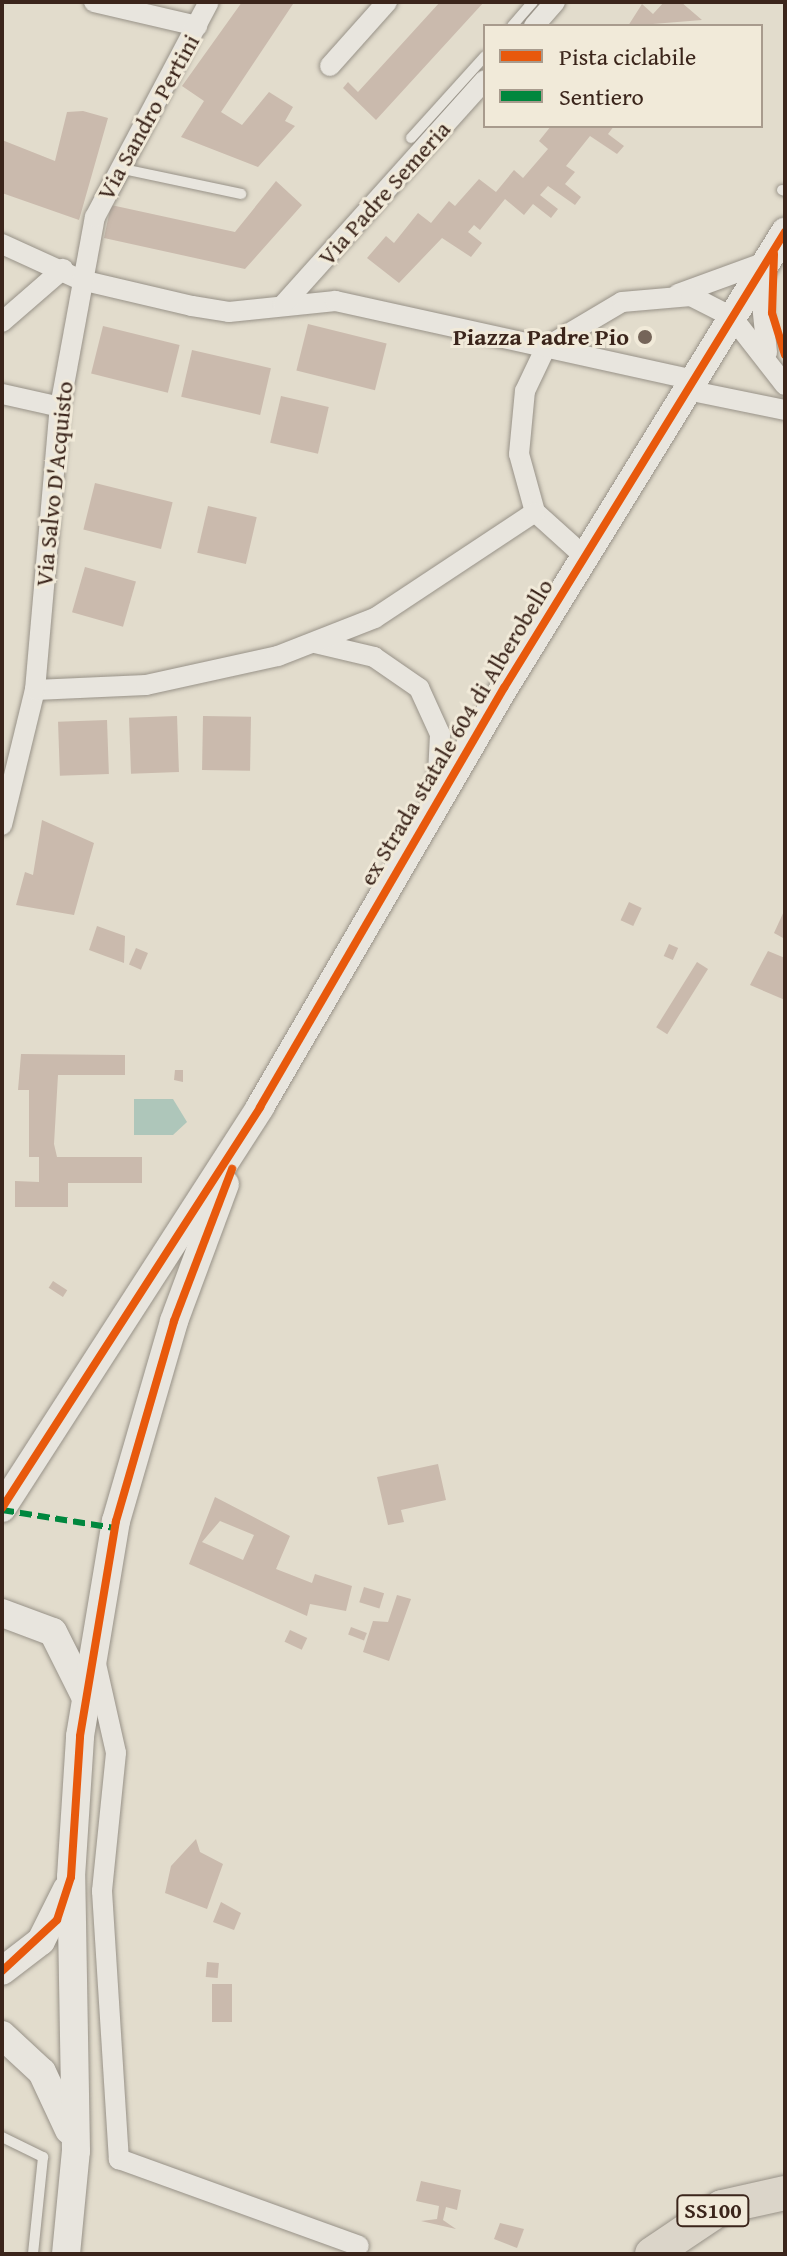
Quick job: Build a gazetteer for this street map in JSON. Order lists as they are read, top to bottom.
{
  "streets": {
    "highway": ["SS100"],
    "main road": ["ex Strada statale 604 di Alberobello"],
    "street": ["Via Sandro Pertini", "Via Padre Semeria", "Via Salvo D'Acquisto"]
  },
  "crossings": [
    ["Via Sandro Pertini", "Via Salvo D'Acquisto"]
  ],
  "places": ["Piazza Padre Pio"],
  "legend": ["Pista ciclabile", "Sentiero"]
}
